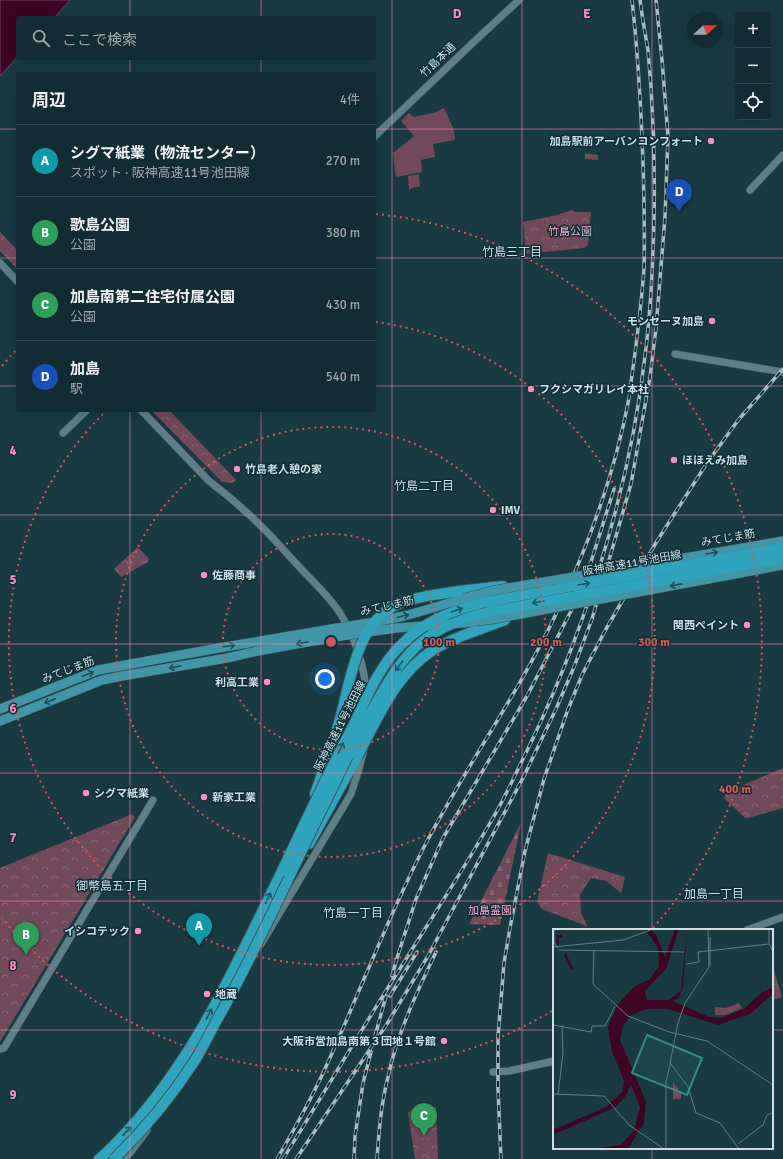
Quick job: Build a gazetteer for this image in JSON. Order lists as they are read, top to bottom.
{
  "streets": {
    "highway": ["阪神高速11号池田線"],
    "main road": ["みてじま筋"],
    "street": ["竹島本通"]
  },
  "districts": [
    "竹島三丁目",
    "竹島二丁目",
    "御幣島五丁目",
    "加島一丁目",
    "竹島一丁目"
  ],
  "parks": ["竹島公園", "加島霊園"],
  "places": [
    "加島駅前アーバンコンフォート",
    "モンセーヌ加島",
    "フクシマガリレイ本社",
    "ほほえみ加島",
    "竹島老人憩の家",
    "IMV",
    "佐藤商事",
    "関西ペイント",
    "利高工業",
    "シグマ紙業",
    "新家工業",
    "イシコテック",
    "地蔵",
    "大阪市営加島南第３団地１号館"
  ],
  "north": "right",
  "page": {
    "map_buttons": ["+", "−"],
    "search": "ここで検索",
    "heading": ["周辺", "4件"],
    "list": [
      {
        "mark": "A",
        "name": "シグマ紙業（物流センター）",
        "note": "スポット · 阪神高速11号池田線",
        "value": "270 m"
      },
      {
        "mark": "B",
        "name": "歌島公園",
        "note": "公園",
        "value": "380 m"
      },
      {
        "mark": "C",
        "name": "加島南第二住宅付属公園",
        "note": "公園",
        "value": "430 m"
      },
      {
        "mark": "D",
        "name": "加島",
        "note": "駅",
        "value": "540 m"
      }
    ],
    "pins": [
      "D",
      "A",
      "B",
      "C"
    ]
  },
  "grid": {
    "columns": ["D", "E"],
    "rows": [
      "4",
      "5",
      "6",
      "7",
      "8",
      "9"
    ]
  },
  "rings": [
    "100 m",
    "200 m",
    "300 m",
    "400 m"
  ]
}
